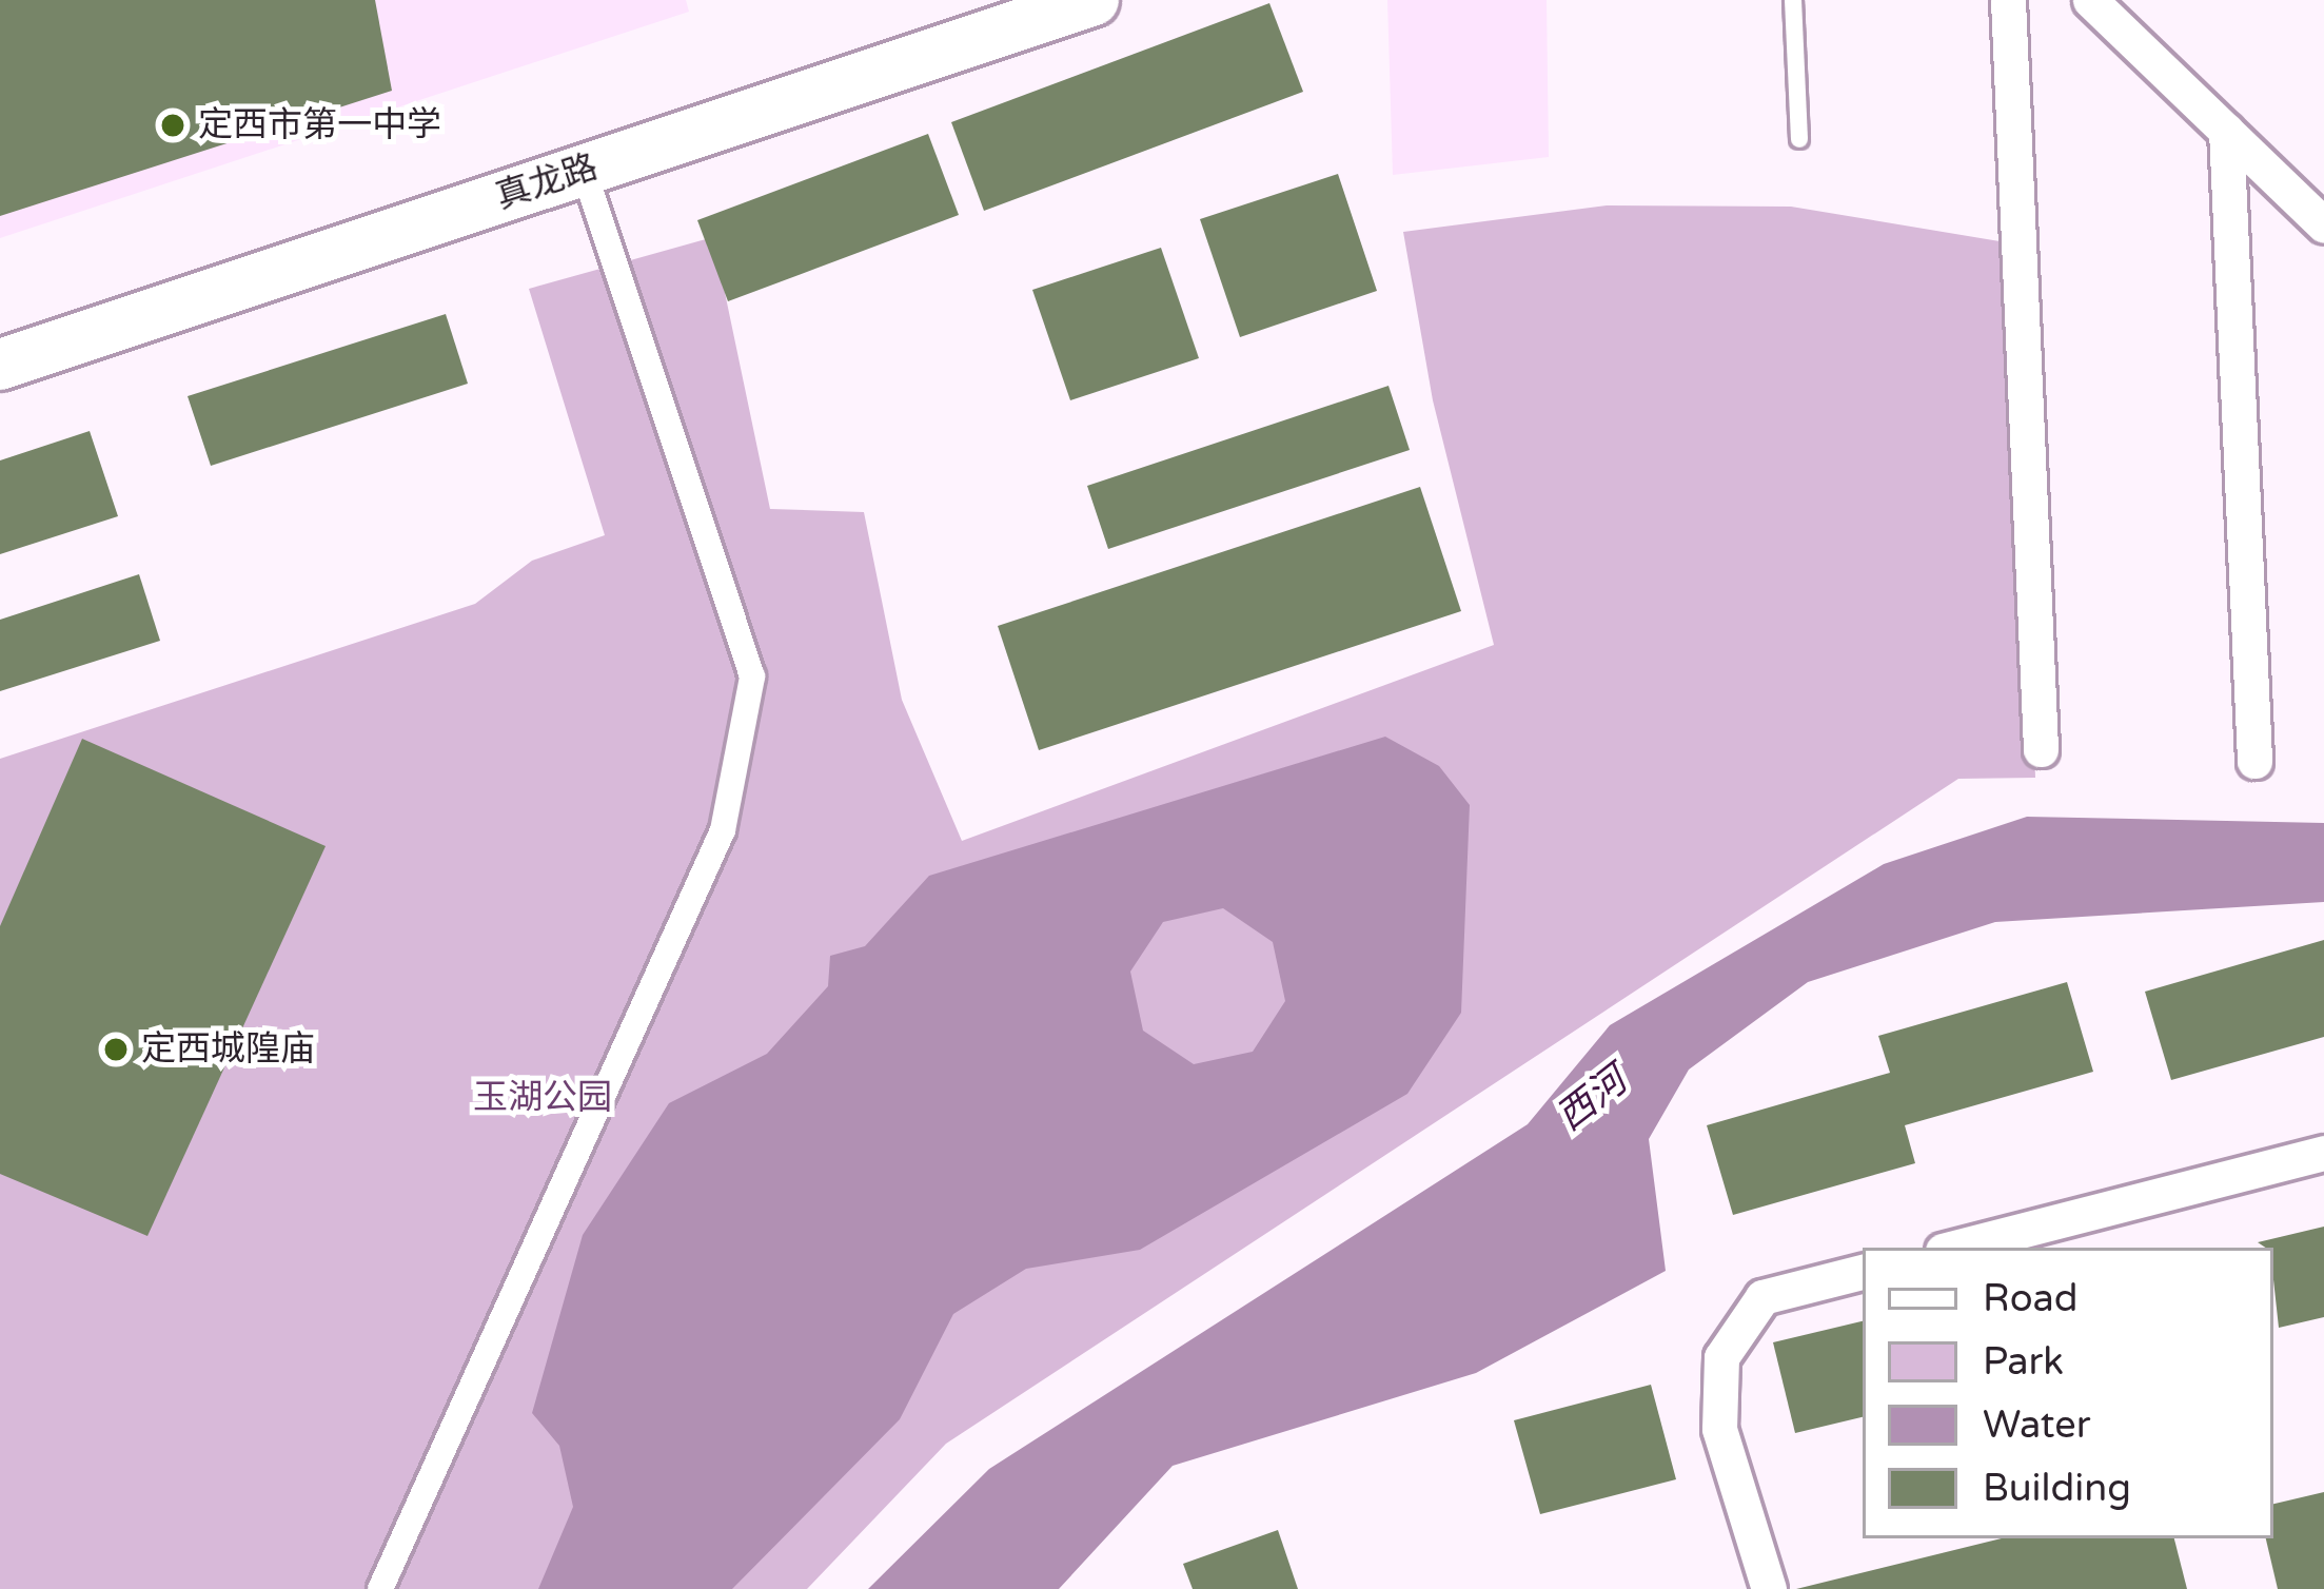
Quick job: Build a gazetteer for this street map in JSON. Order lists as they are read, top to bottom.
{
  "streets": {
    "main road": ["真龙路"]
  },
  "water": ["西河"],
  "parks": ["玉湖公园"],
  "places": ["定西市第一中学", "定西城隍庙"],
  "legend": [
    "Road",
    "Park",
    "Water",
    "Building"
  ]
}
